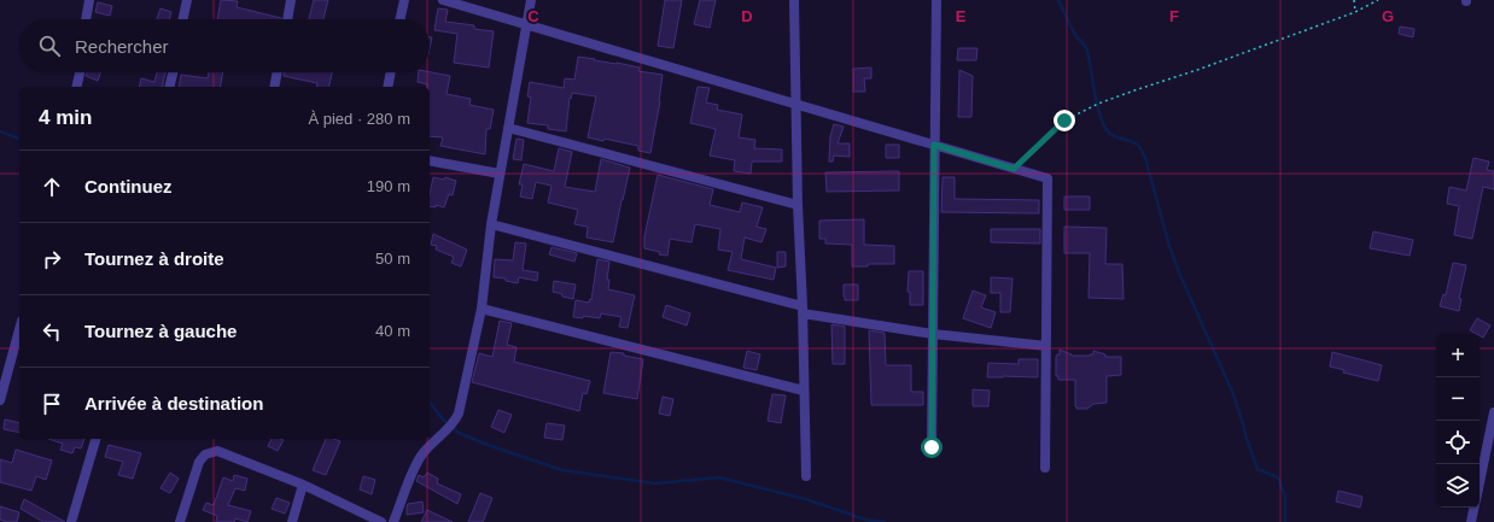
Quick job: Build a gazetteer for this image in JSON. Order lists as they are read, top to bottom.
{
  "page": {
    "search": "Rechercher",
    "heading": ["4 min", "À pied · 280 m"],
    "list": [
      ["Continuez", "190 m"],
      ["Tournez à droite", "50 m"],
      ["Tournez à gauche", "40 m"],
      "Arrivée à destination"
    ],
    "map_buttons": ["+", "−"]
  },
  "grid": {
    "columns": [
      "C",
      "D",
      "E",
      "F",
      "G"
    ]
  }
}
